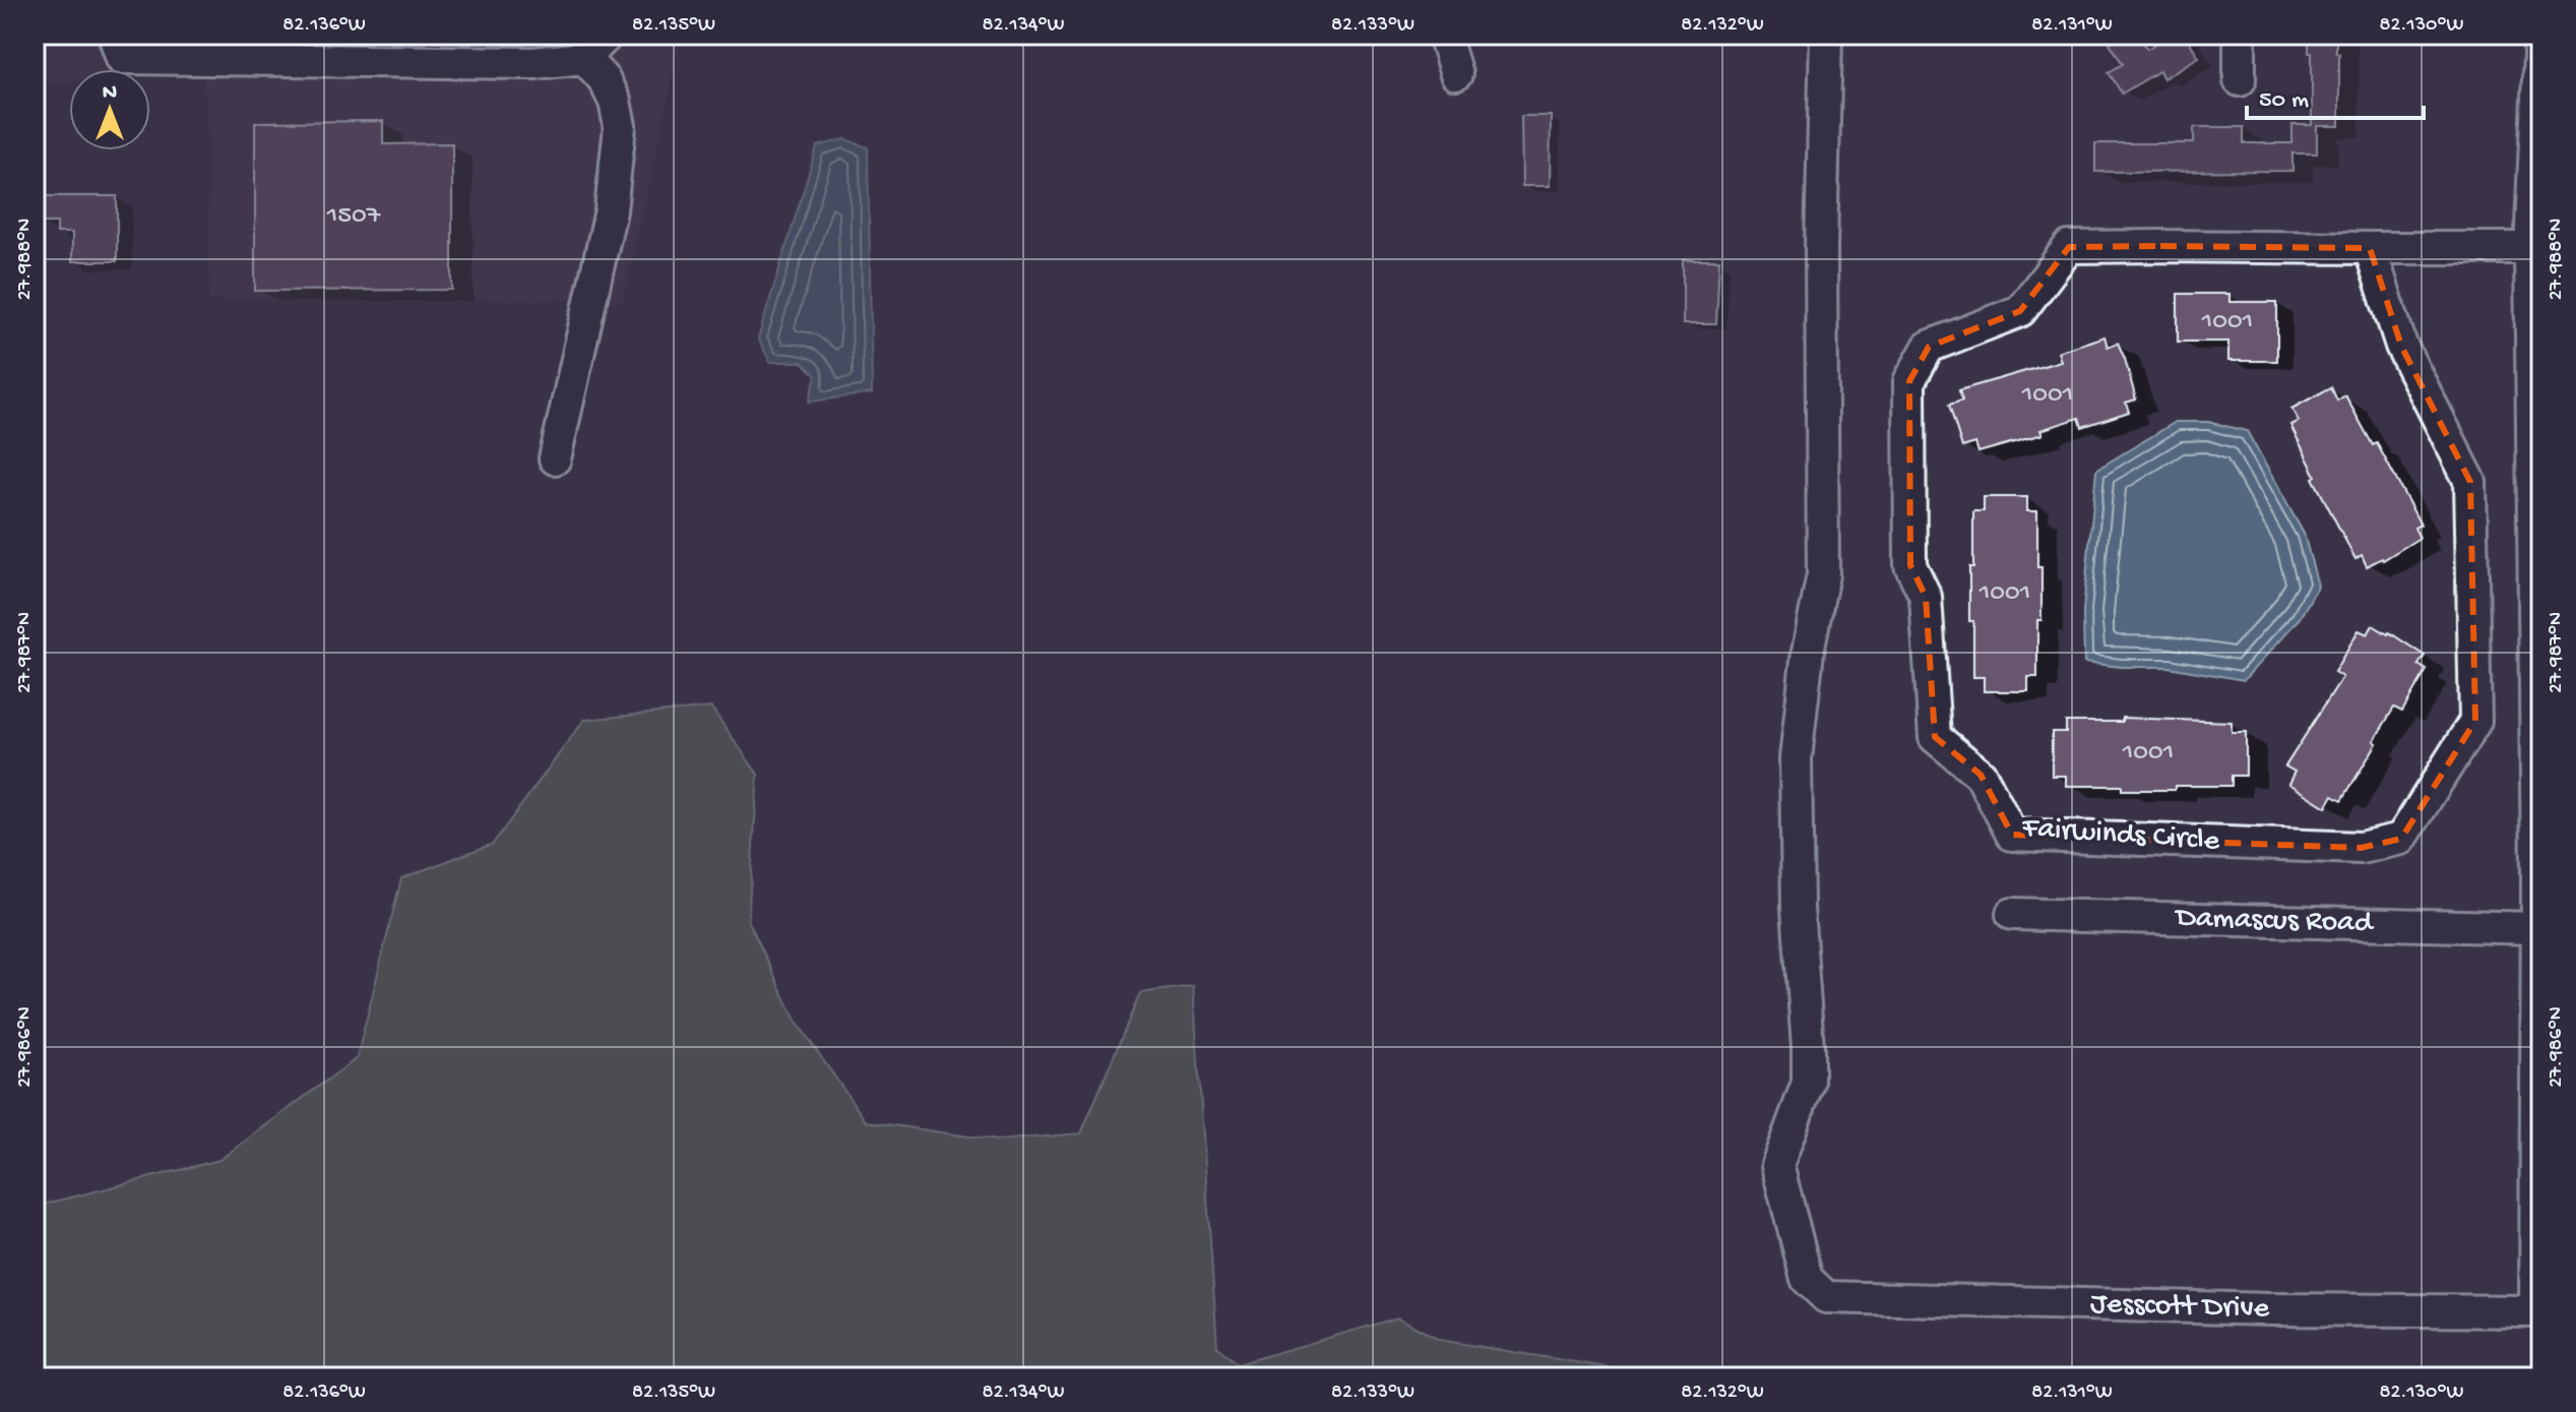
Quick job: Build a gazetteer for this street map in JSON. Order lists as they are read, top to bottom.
{
  "streets": {
    "street": ["Fairwinds Circle", "Damascus Road", "Jesscott Drive"]
  },
  "crossings": [
    ["Damascus Road", "Jesscott Drive"]
  ],
  "house_numbers": [
    "1507",
    "1001",
    "1001",
    "1001",
    "1001"
  ],
  "scale_bar": "50 m",
  "north": "top",
  "coordinates": [
    "82.136°W",
    "82.135°W",
    "82.134°W",
    "82.133°W",
    "82.132°W",
    "82.131°W",
    "82.130°W",
    "27.988°N",
    "27.987°N",
    "27.986°N"
  ]
}
